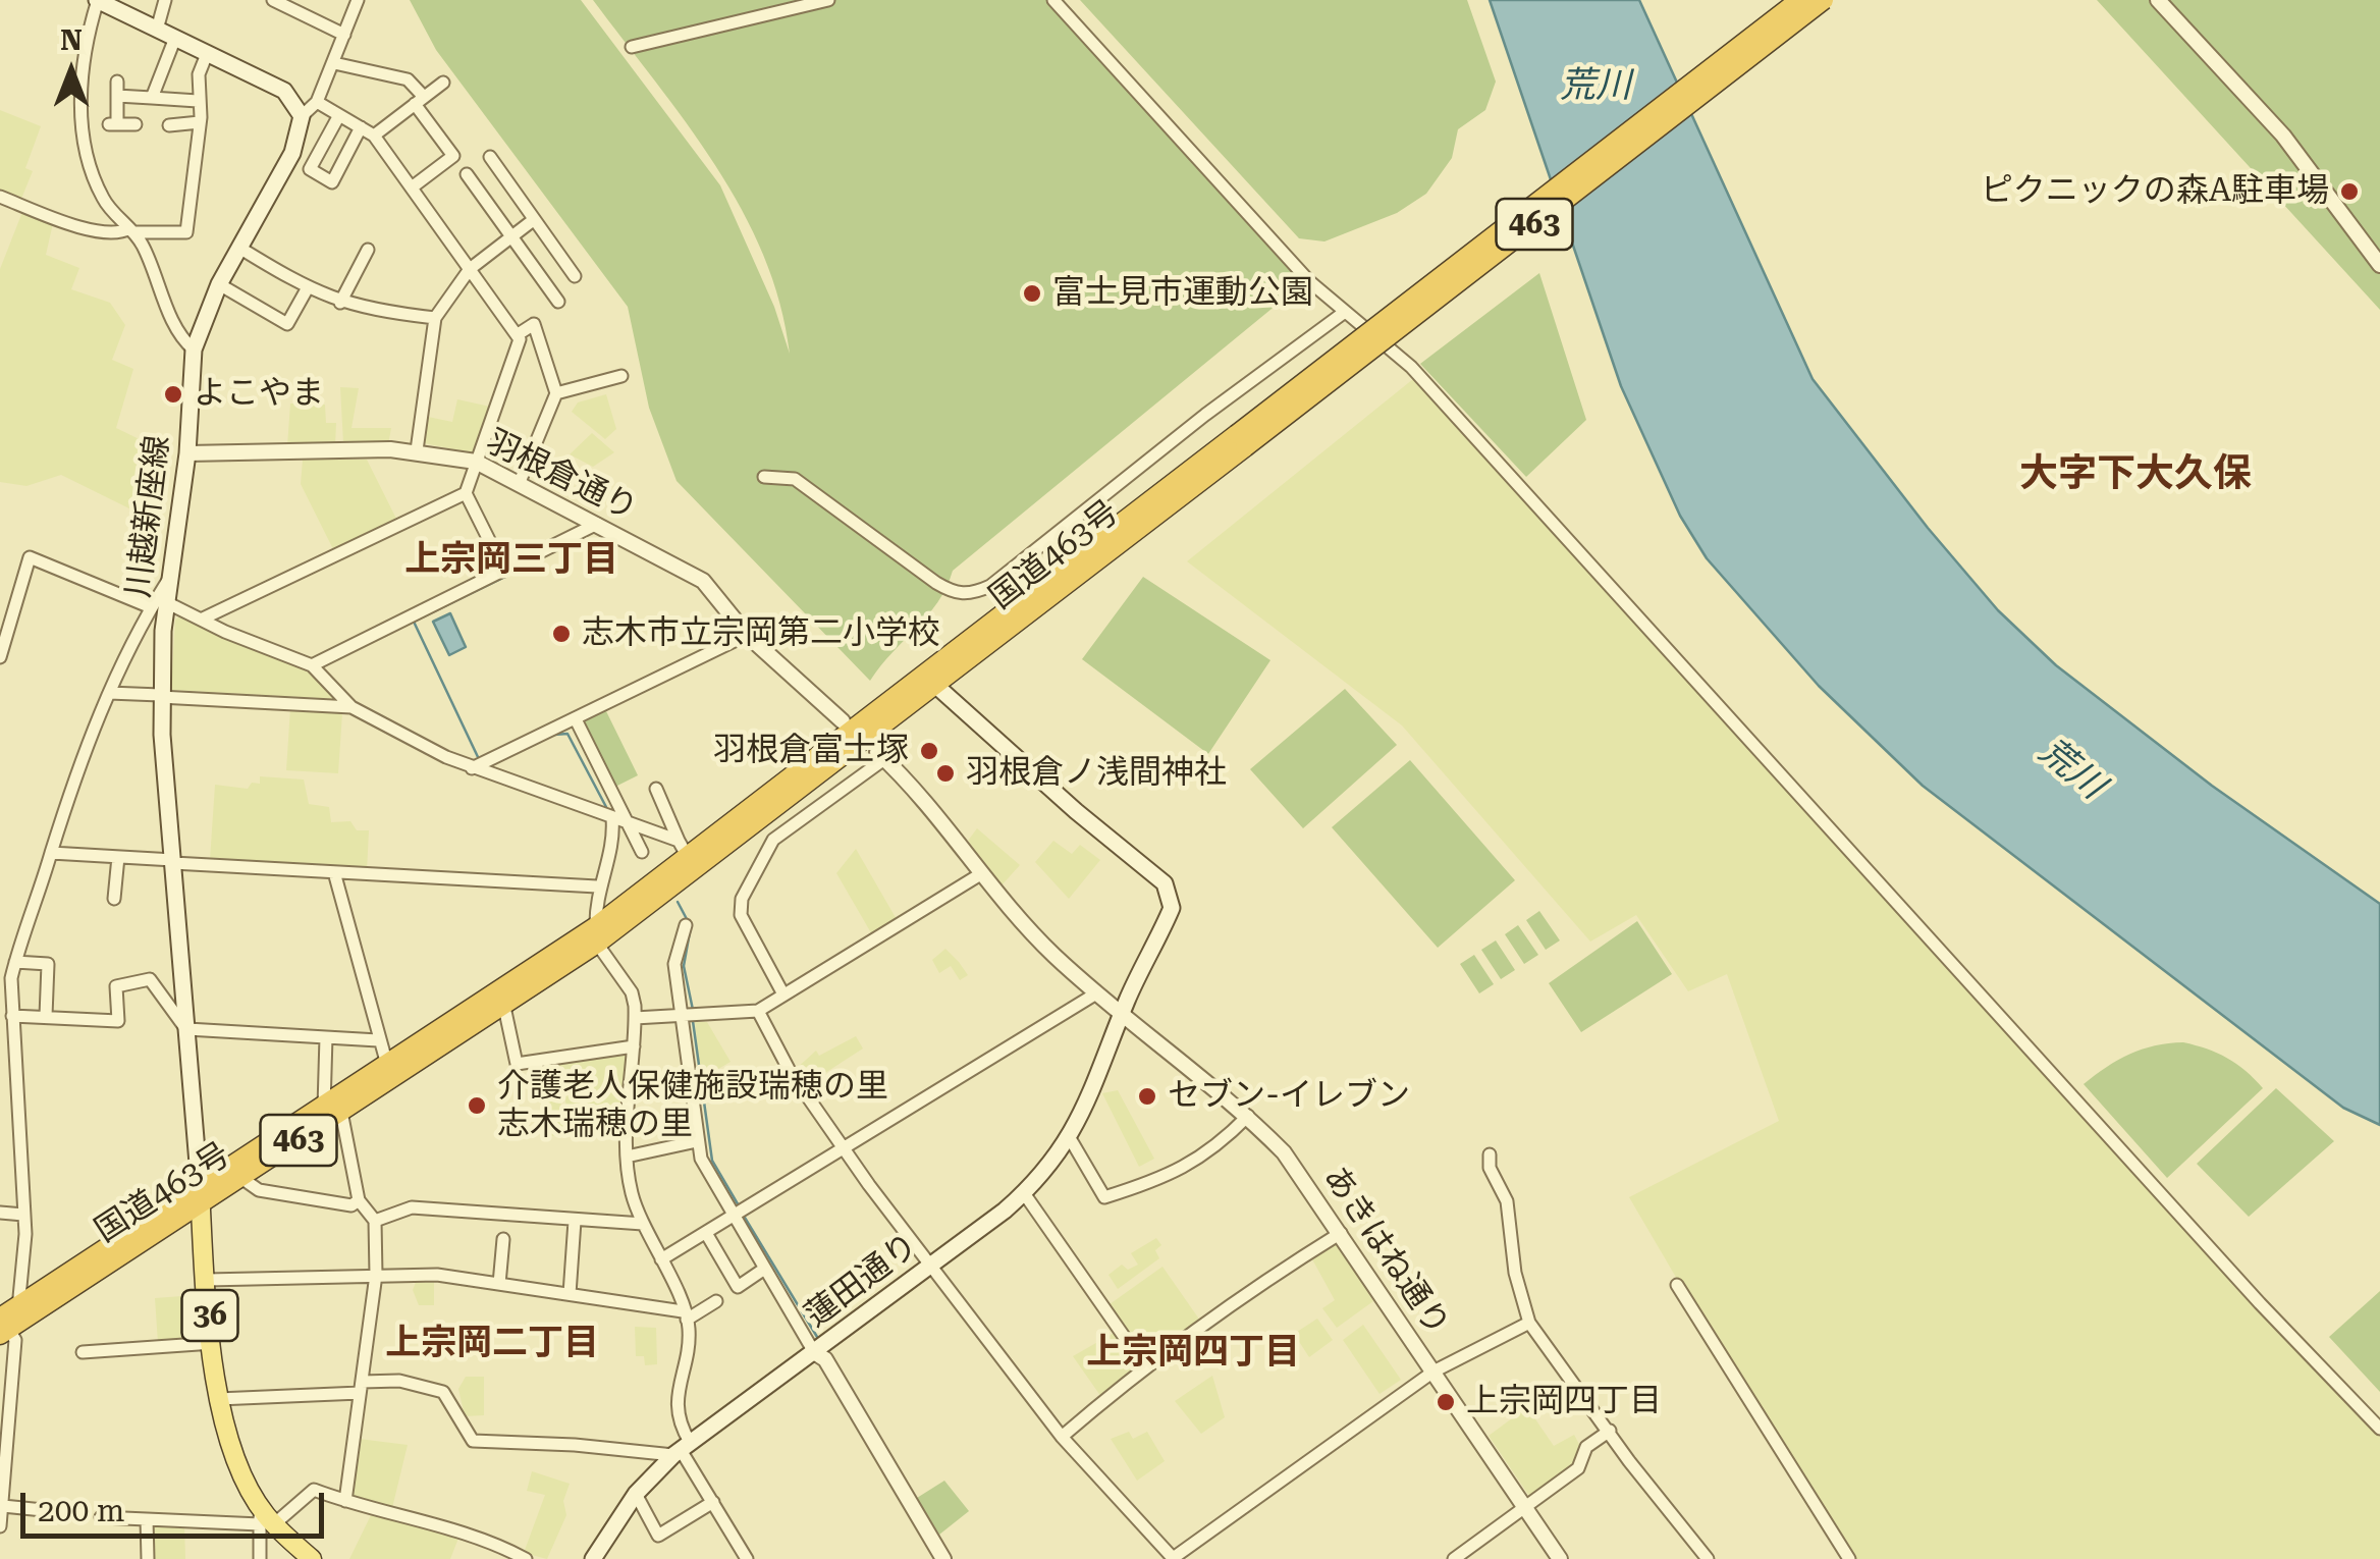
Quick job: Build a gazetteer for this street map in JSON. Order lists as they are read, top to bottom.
{
  "streets": {
    "highway": ["463", "国道463号"],
    "main road": ["川越新座線", "蓮田通り", "36"],
    "street": ["羽根倉通り", "あきはね通り"]
  },
  "crossings": [
    ["羽根倉通り", "川越新座線"],
    ["川越新座線", "国道463号"],
    ["川越新座線", "36"],
    ["国道463号", "蓮田通り"],
    ["国道463号", "36"],
    ["あきはね通り", "蓮田通り"]
  ],
  "districts": [
    "大字下大久保",
    "上宗岡三丁目",
    "上宗岡二丁目",
    "上宗岡四丁目"
  ],
  "water": ["荒川"],
  "places": [
    "ピクニックの森A駐車場",
    "富士見市運動公園",
    "よこやま",
    "志木市立宗岡第二小学校",
    "羽根倉富士塚",
    "羽根倉ノ浅間神社",
    "セブン-イレブン",
    "介護老人保健施設瑞穂の里 志木瑞穂の里",
    "上宗岡四丁目"
  ],
  "scale_bar": "200 m",
  "north": "top"
}
